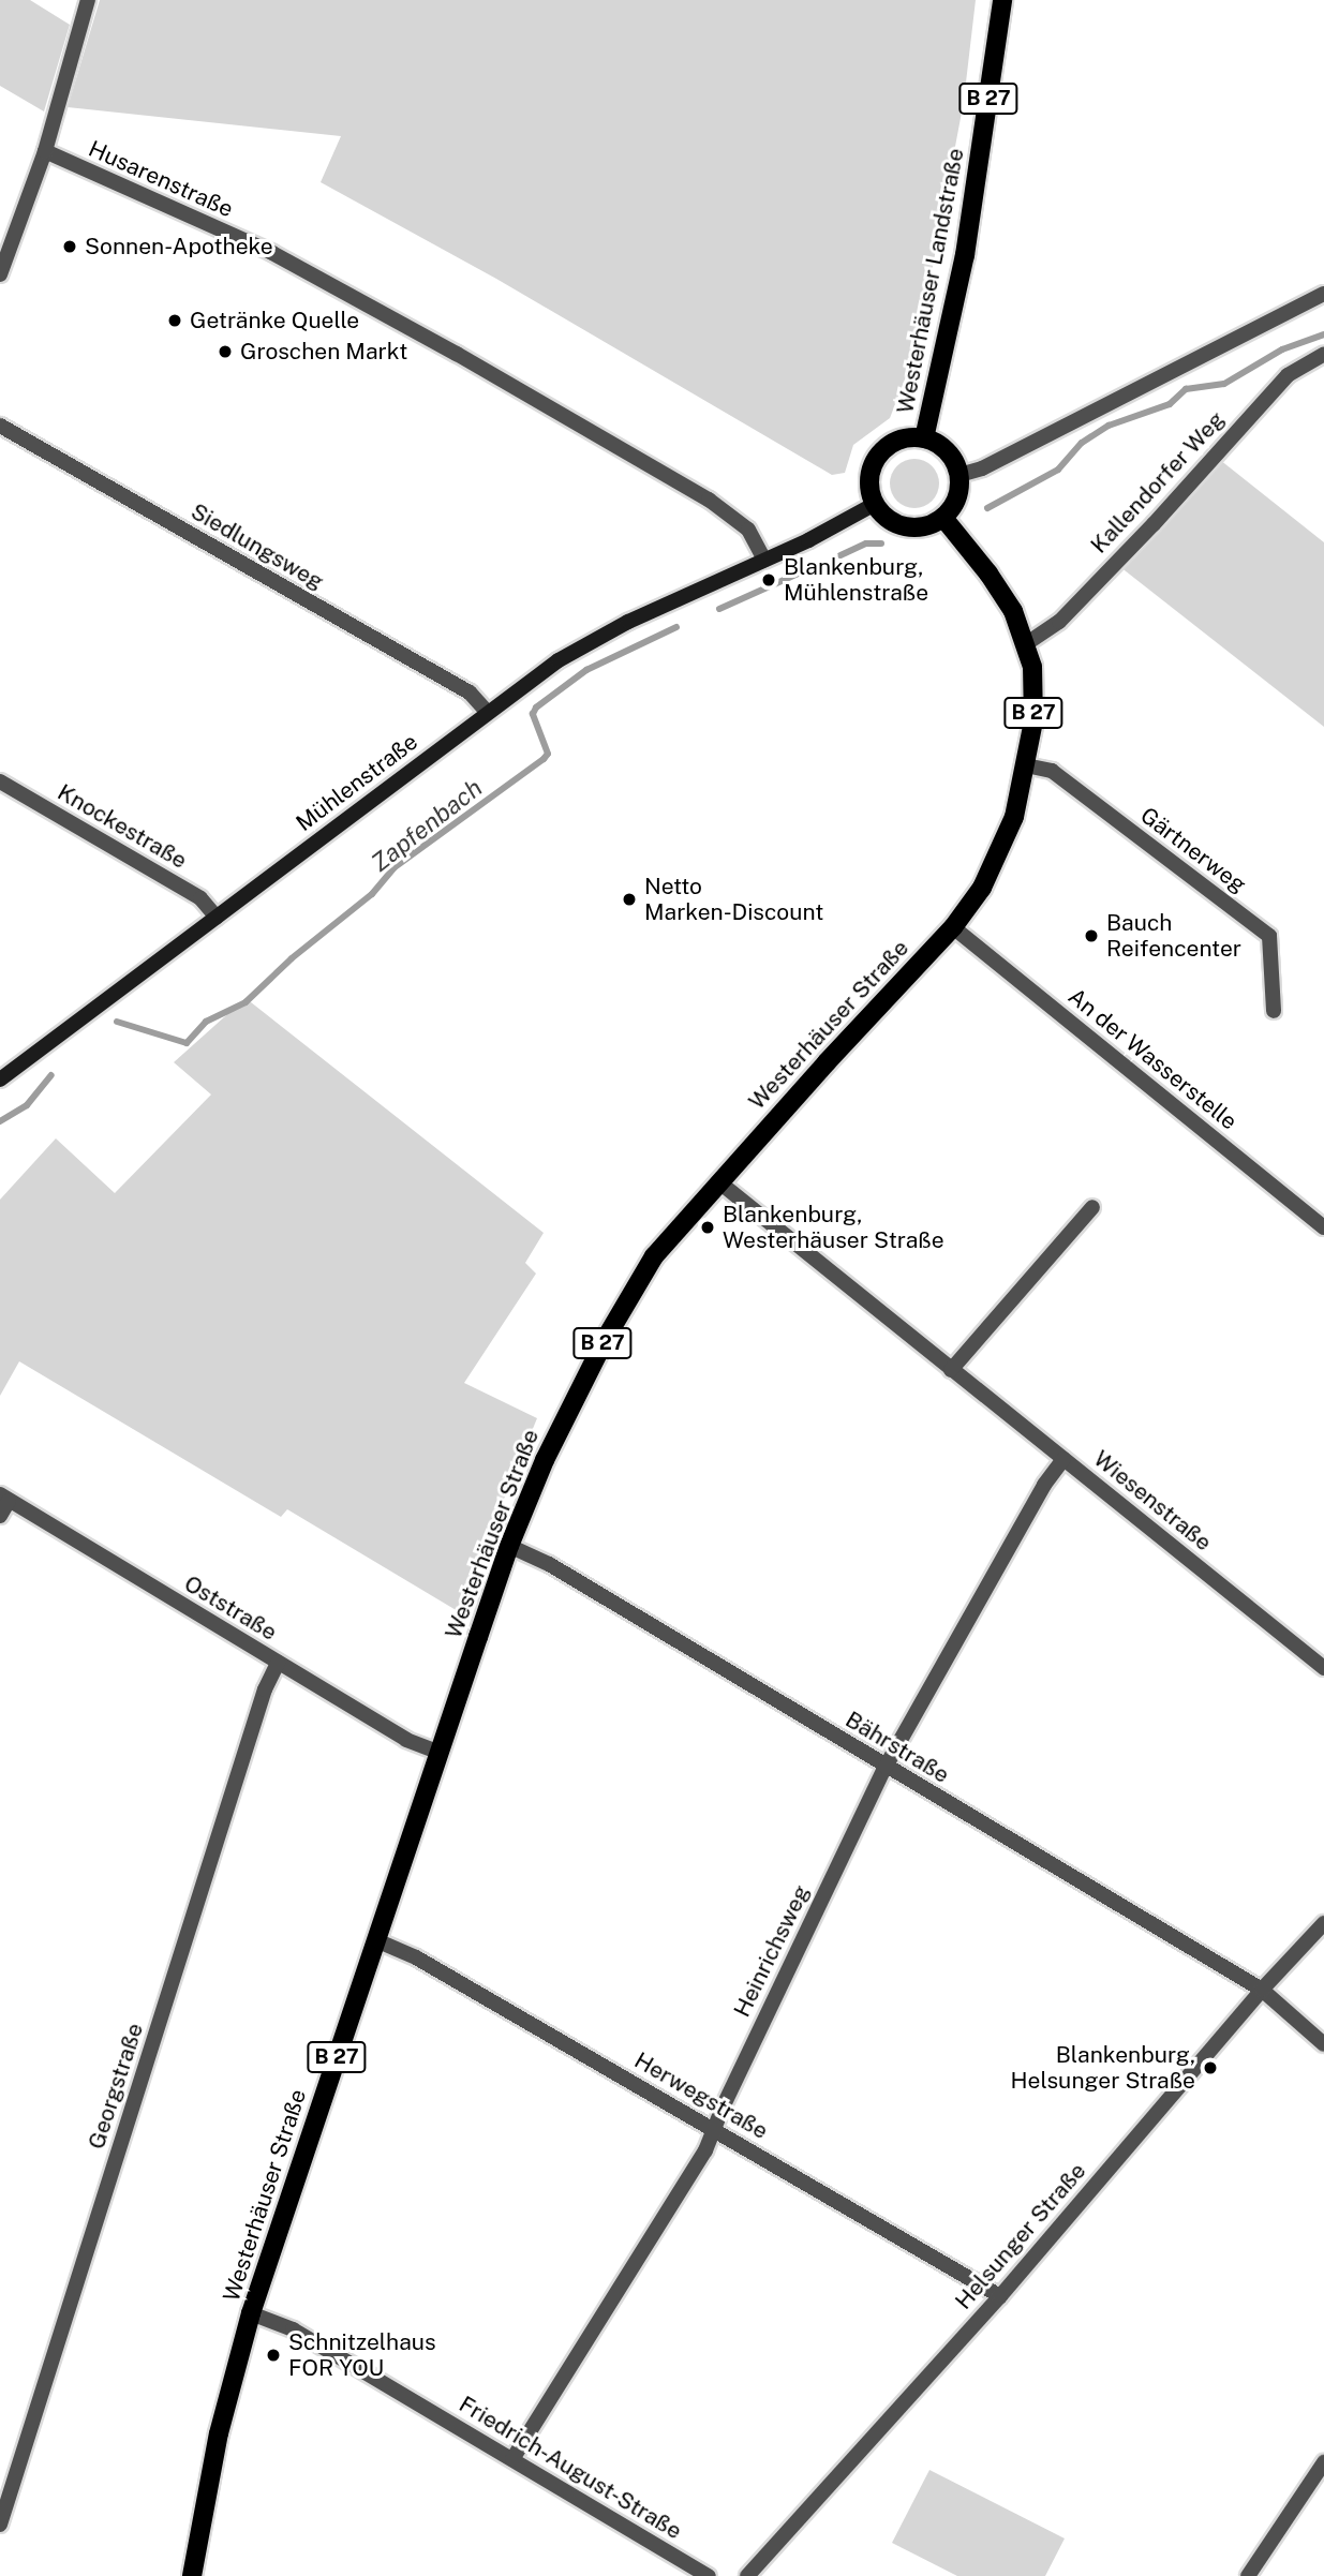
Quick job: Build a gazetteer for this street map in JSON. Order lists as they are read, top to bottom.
{
  "streets": {
    "main road": ["B 27", "Westerhäuser Landstraße", "Westerhäuser Straße"],
    "street": [
      "Husarenstraße",
      "Kallendorfer Weg",
      "Siedlungsweg",
      "Mühlenstraße",
      "Knockestraße",
      "Gärtnerweg",
      "An der Wasserstelle",
      "Wiesenstraße",
      "Oststraße",
      "Bährstraße",
      "Heinrichsweg",
      "Georgstraße",
      "Herwegstraße",
      "Helsunger Straße",
      "Friedrich-August-Straße"
    ]
  },
  "crossings": [
    ["Husarenstraße", "Mühlenstraße"],
    ["Westerhäuser Landstraße", "Mühlenstraße"],
    ["Westerhäuser Landstraße", "Westerhäuser Straße"],
    ["Kallendorfer Weg", "Westerhäuser Straße"],
    ["Siedlungsweg", "Mühlenstraße"],
    ["Mühlenstraße", "Knockestraße"],
    ["Mühlenstraße", "Westerhäuser Straße"],
    ["Gärtnerweg", "Westerhäuser Straße"],
    ["Westerhäuser Straße", "An der Wasserstelle"],
    ["Westerhäuser Straße", "Wiesenstraße"],
    ["Westerhäuser Straße", "Oststraße"],
    ["Westerhäuser Straße", "Bährstraße"],
    ["Westerhäuser Straße", "Herwegstraße"],
    ["Westerhäuser Straße", "Friedrich-August-Straße"],
    ["Wiesenstraße", "Heinrichsweg"],
    ["Oststraße", "Georgstraße"],
    ["Bährstraße", "Heinrichsweg"],
    ["Bährstraße", "Helsunger Straße"],
    ["Heinrichsweg", "Herwegstraße"],
    ["Heinrichsweg", "Friedrich-August-Straße"],
    ["Herwegstraße", "Helsunger Straße"]
  ],
  "water": ["Zapfenbach"],
  "places": [
    "Sonnen-Apotheke",
    "Getränke Quelle",
    "Groschen Markt",
    "Blankenburg, Mühlenstraße",
    "Netto Marken-Discount",
    "Bauch Reifencenter",
    "Blankenburg, Westerhäuser Straße",
    "Blankenburg, Helsunger Straße",
    "Schnitzelhaus FOR YOU"
  ]
}
